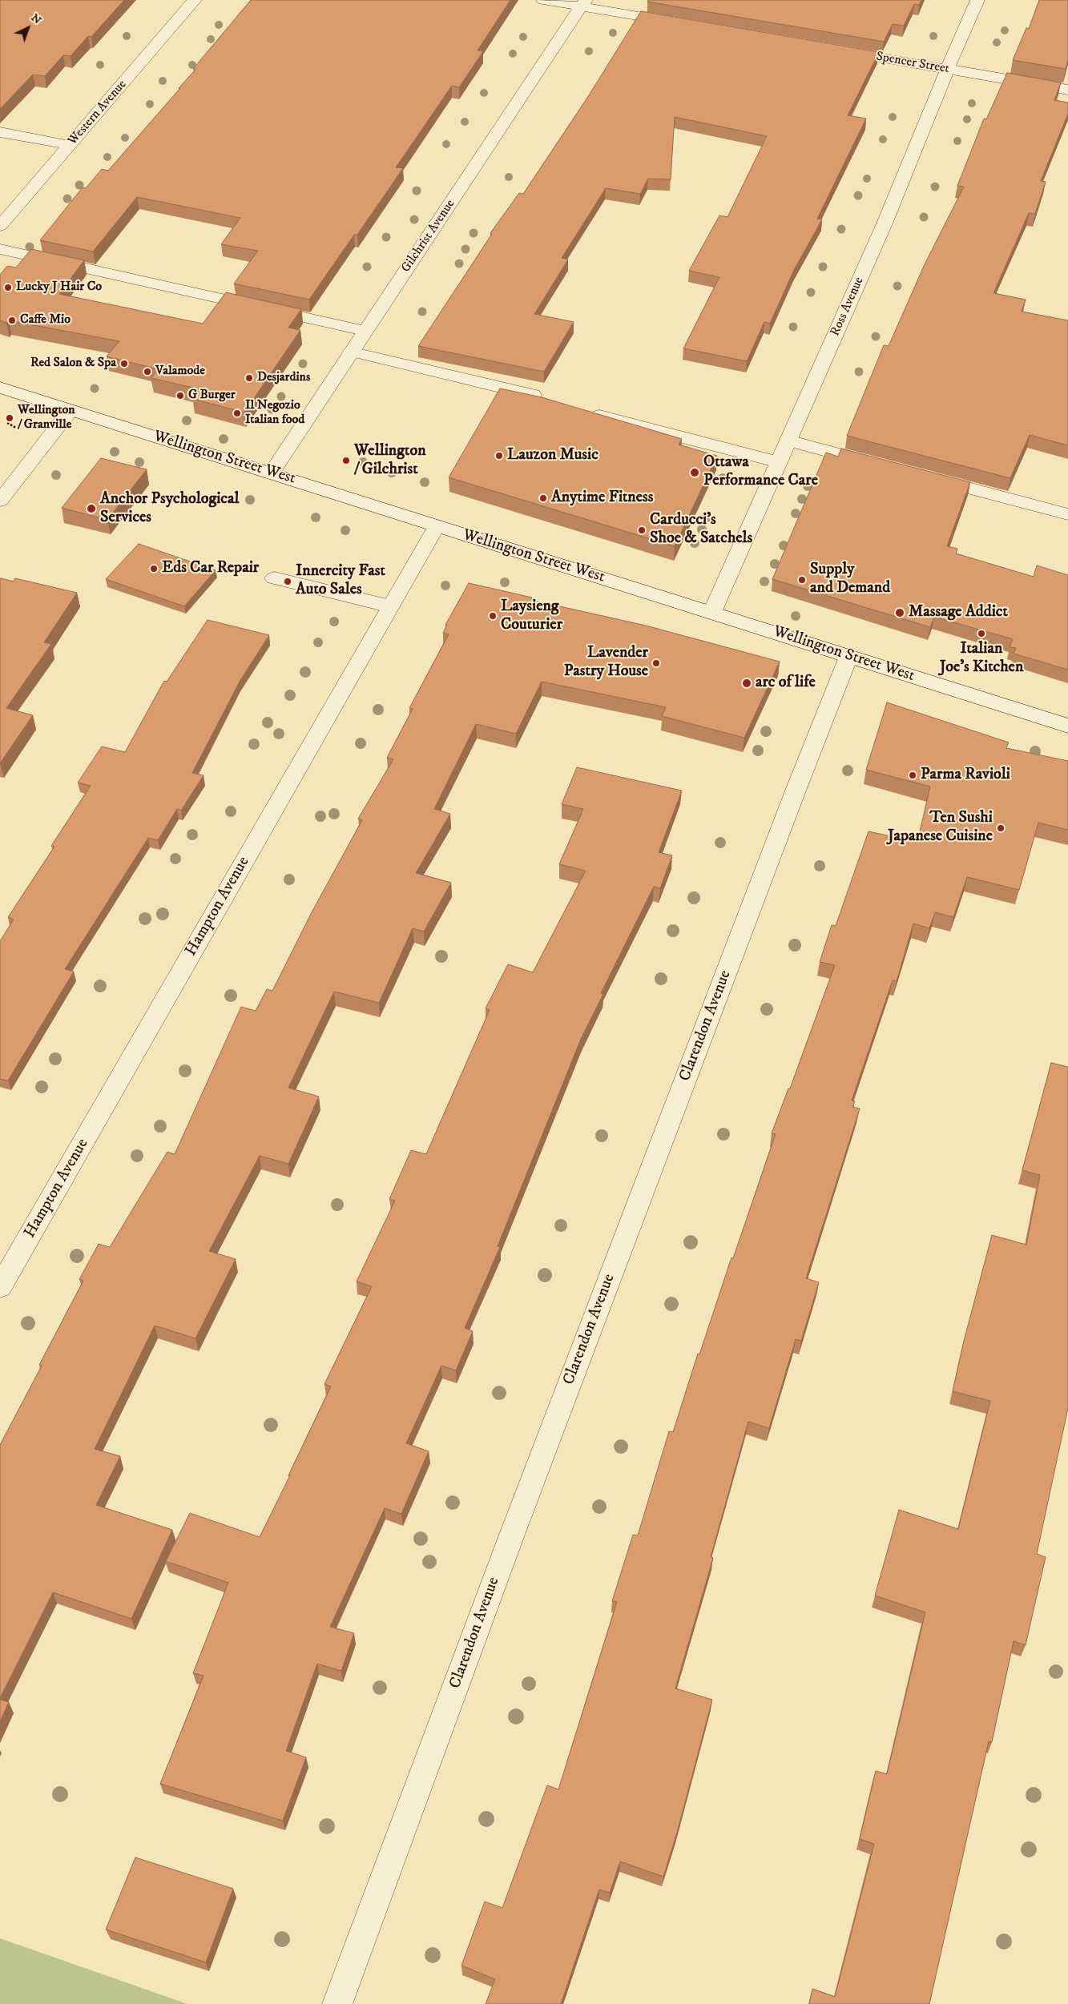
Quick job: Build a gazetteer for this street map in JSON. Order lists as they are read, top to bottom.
{
  "streets": {
    "street": [
      "Spencer Street",
      "Western Avenue",
      "Gilchrist Avenue",
      "Ross Avenue",
      "Wellington Street West",
      "Hampton Avenue",
      "Clarendon Avenue"
    ]
  },
  "crossings": [
    ["Spencer Street", "Ross Avenue"],
    ["Gilchrist Avenue", "Wellington Street West"],
    ["Ross Avenue", "Wellington Street West"],
    ["Wellington Street West", "Hampton Avenue"],
    ["Wellington Street West", "Clarendon Avenue"]
  ],
  "places": [
    "Lucky J Hair Co",
    "Caffe Mio",
    "Red Salon & Spa",
    "Valamode",
    "Desjardins",
    "G Burger",
    "Il Negozio Italian food",
    "Wellington / Granville",
    "Lauzon Music",
    "Wellington / Gilchrist",
    "Ottawa Performance Care",
    "Anytime Fitness",
    "Anchor Psychological Services",
    "Carducci's Shoe & Satchels",
    "Eds Car Repair",
    "Supply and Demand",
    "Innercity Fast Auto Sales",
    "Massage Addict",
    "Laysieng Couturier",
    "Italian Joe's Kitchen",
    "Lavender Pastry House",
    "arc of life",
    "Parma Ravioli",
    "Ten Sushi Japanese Cuisine"
  ],
  "north": "top right"
}
